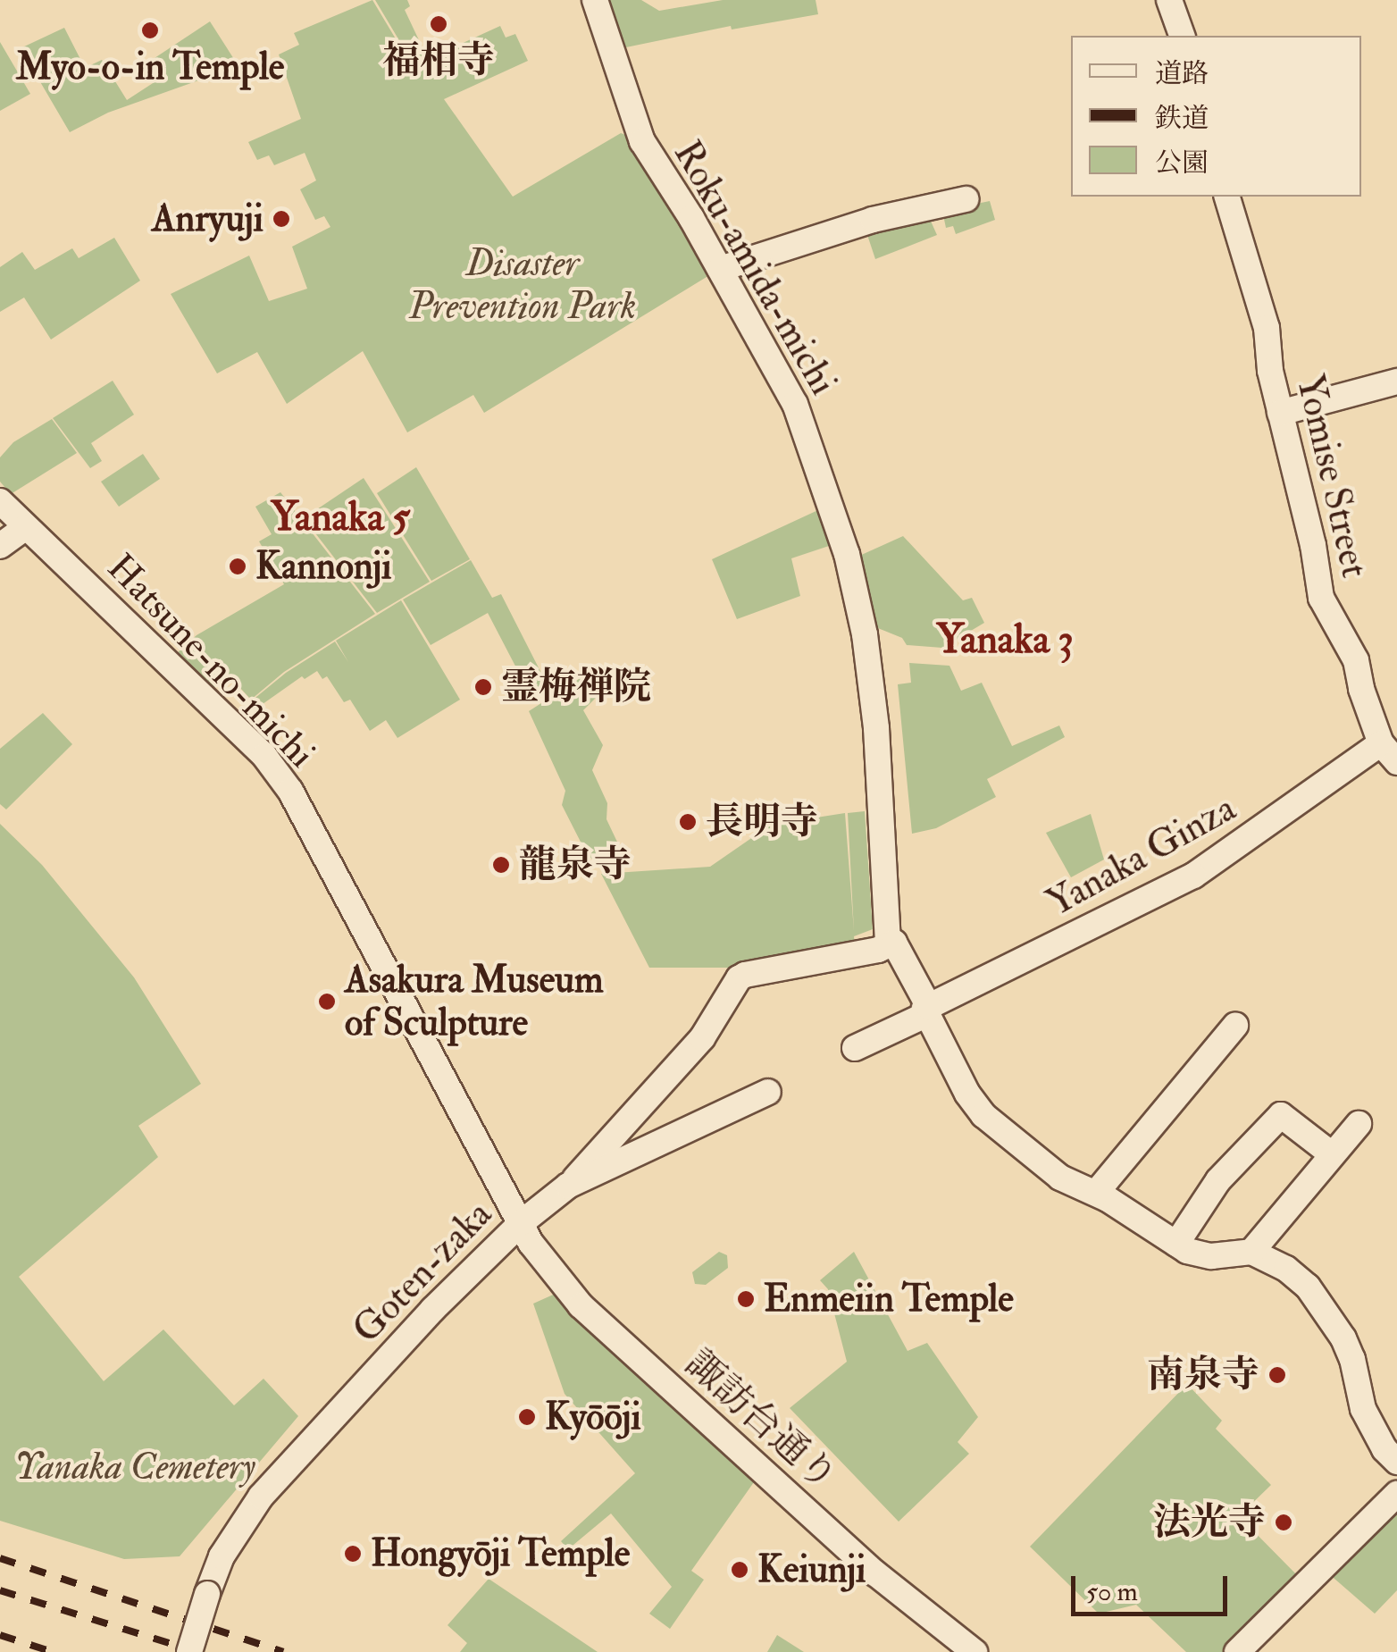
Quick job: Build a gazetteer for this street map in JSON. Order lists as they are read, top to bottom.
{
  "streets": {
    "street": [
      "Roku-amida-michi",
      "Yomise Street",
      "Hatsune-no-michi",
      "Yanaka Ginza",
      "Goten-zaka",
      "諏訪台通り"
    ]
  },
  "crossings": [
    ["Yomise Street", "Yanaka Ginza"],
    ["Hatsune-no-michi", "Goten-zaka"],
    ["Hatsune-no-michi", "諏訪台通り"],
    ["Goten-zaka", "諏訪台通り"]
  ],
  "districts": ["Yanaka 5", "Yanaka 3"],
  "parks": ["Disaster Prevention Park", "Yanaka Cemetery"],
  "places": [
    "福相寺",
    "Myo-o-in Temple",
    "Anryuji",
    "Kannonji",
    "霊梅禅院",
    "長明寺",
    "龍泉寺",
    "Asakura Museum of Sculpture",
    "Enmeiin Temple",
    "南泉寺",
    "Kyōōji",
    "法光寺",
    "Hongyōji Temple",
    "Keiunji"
  ],
  "legend": ["道路", "鉄道", "公園"],
  "scale_bar": "50 m"
}
